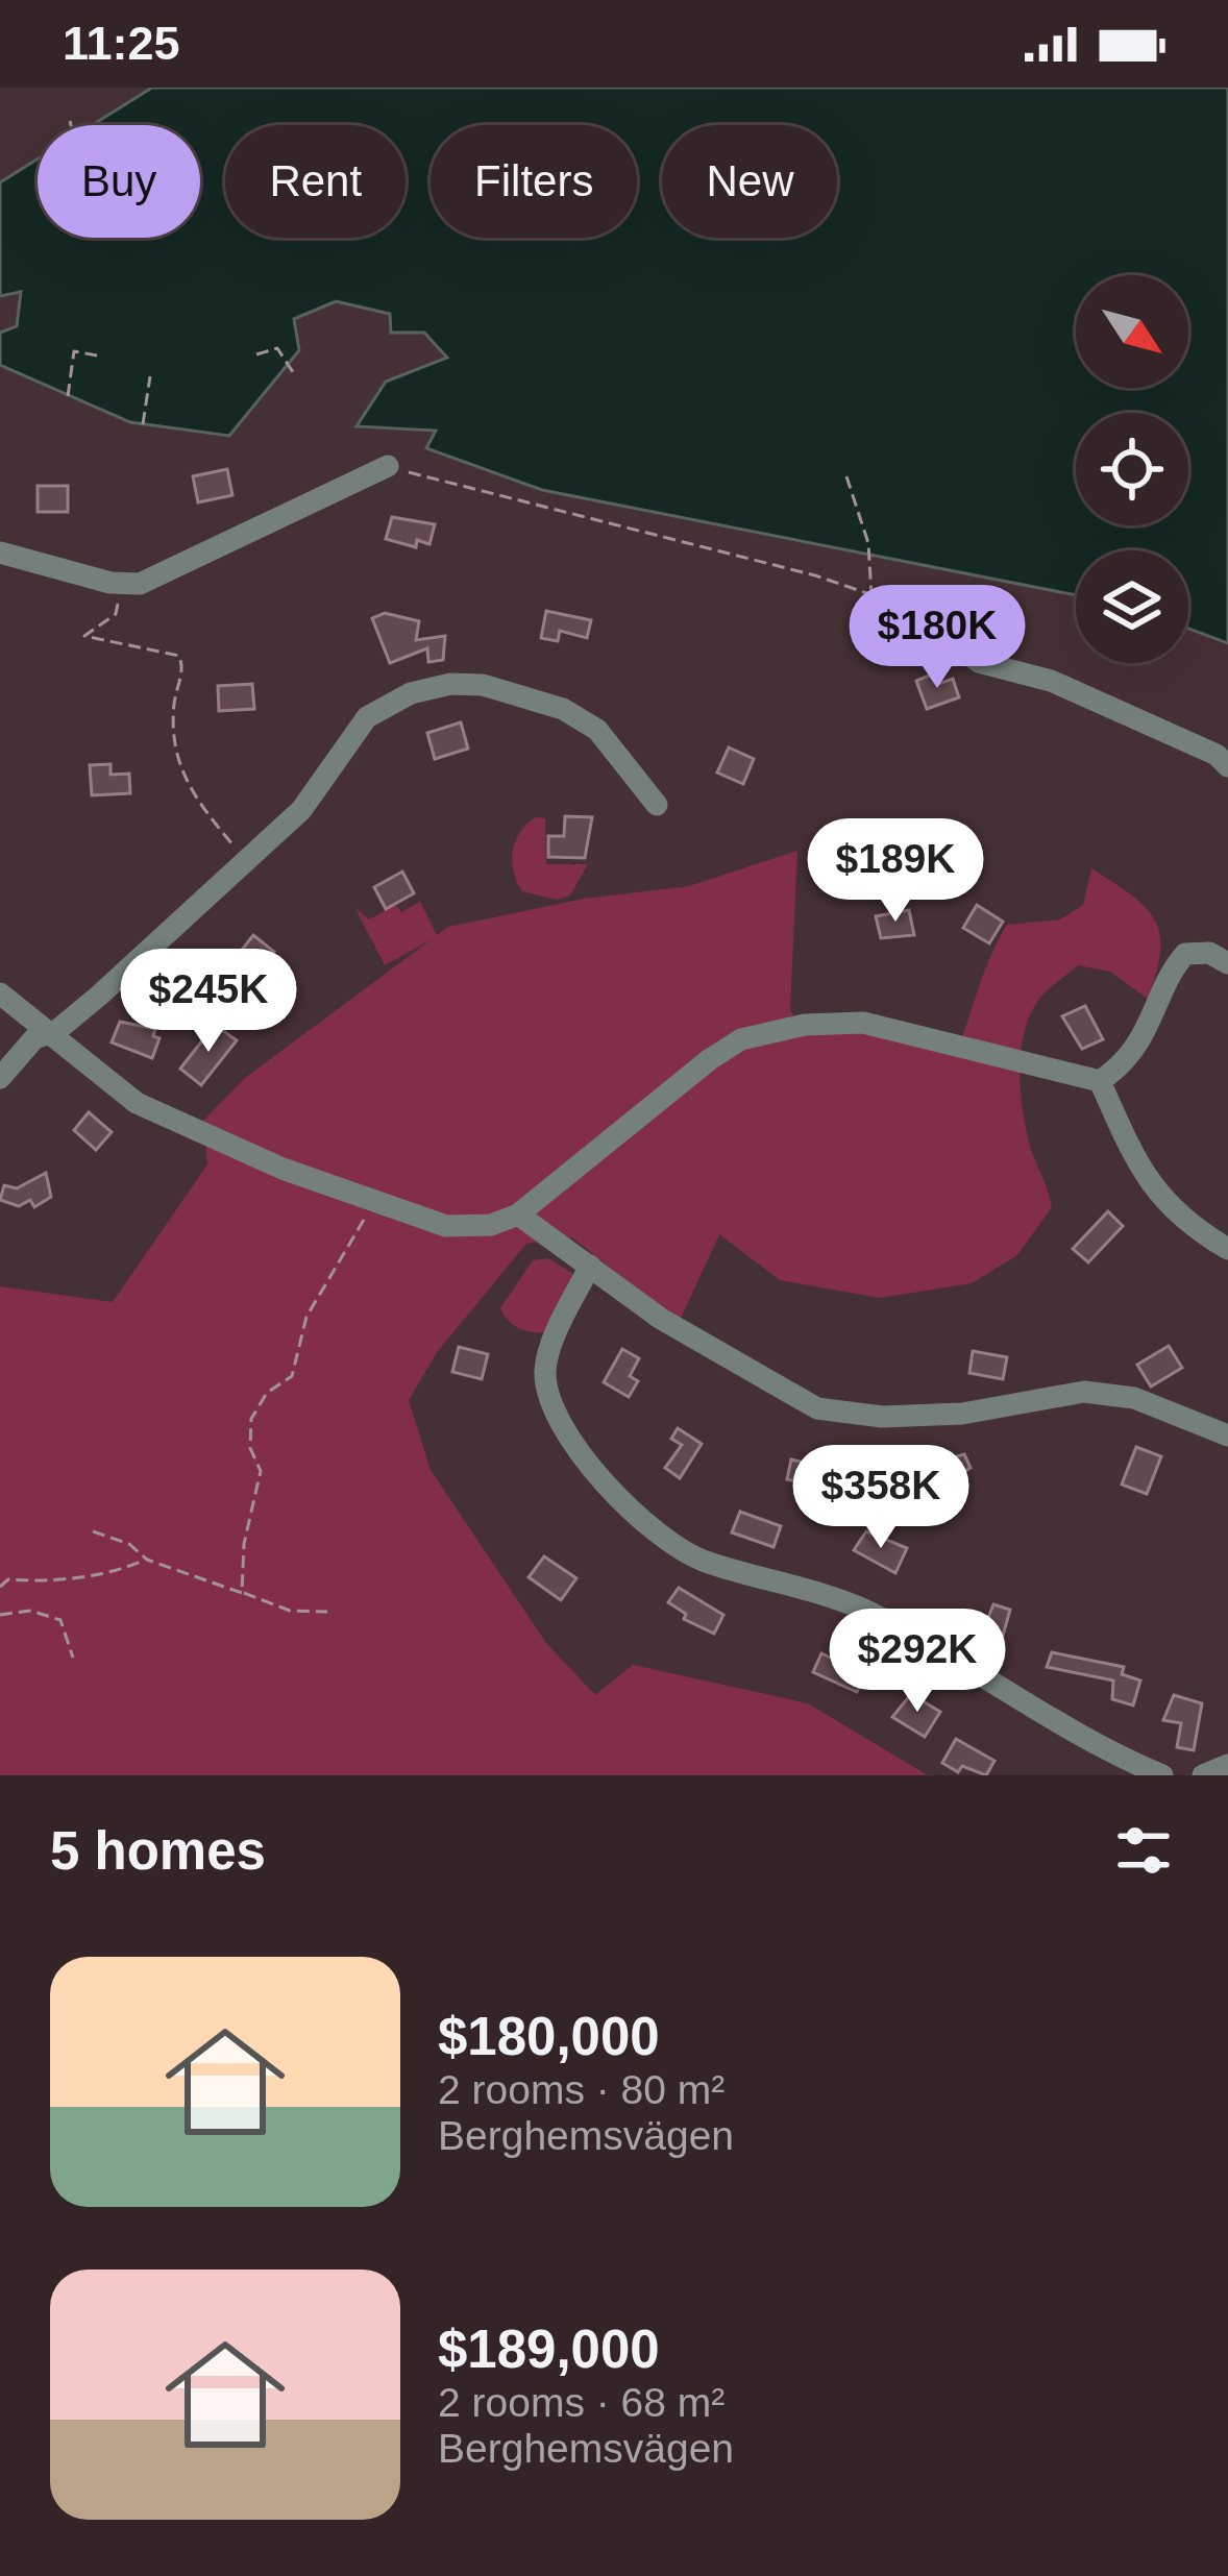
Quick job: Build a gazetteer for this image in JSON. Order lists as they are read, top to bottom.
{
  "north": "bottom right",
  "page": {
    "status": "11:25",
    "chip": [
      "Buy",
      "Rent",
      "Filters",
      "New"
    ],
    "price": [
      "$180K",
      "$189K",
      "$245K",
      "$358K",
      "$292K"
    ],
    "heading": "5 homes",
    "list": [
      {
        "name": "$180,000",
        "note": "2 rooms · 80 m² · Berghemsvägen"
      },
      {
        "name": "$189,000",
        "note": "2 rooms · 68 m² · Berghemsvägen"
      }
    ]
  }
}
